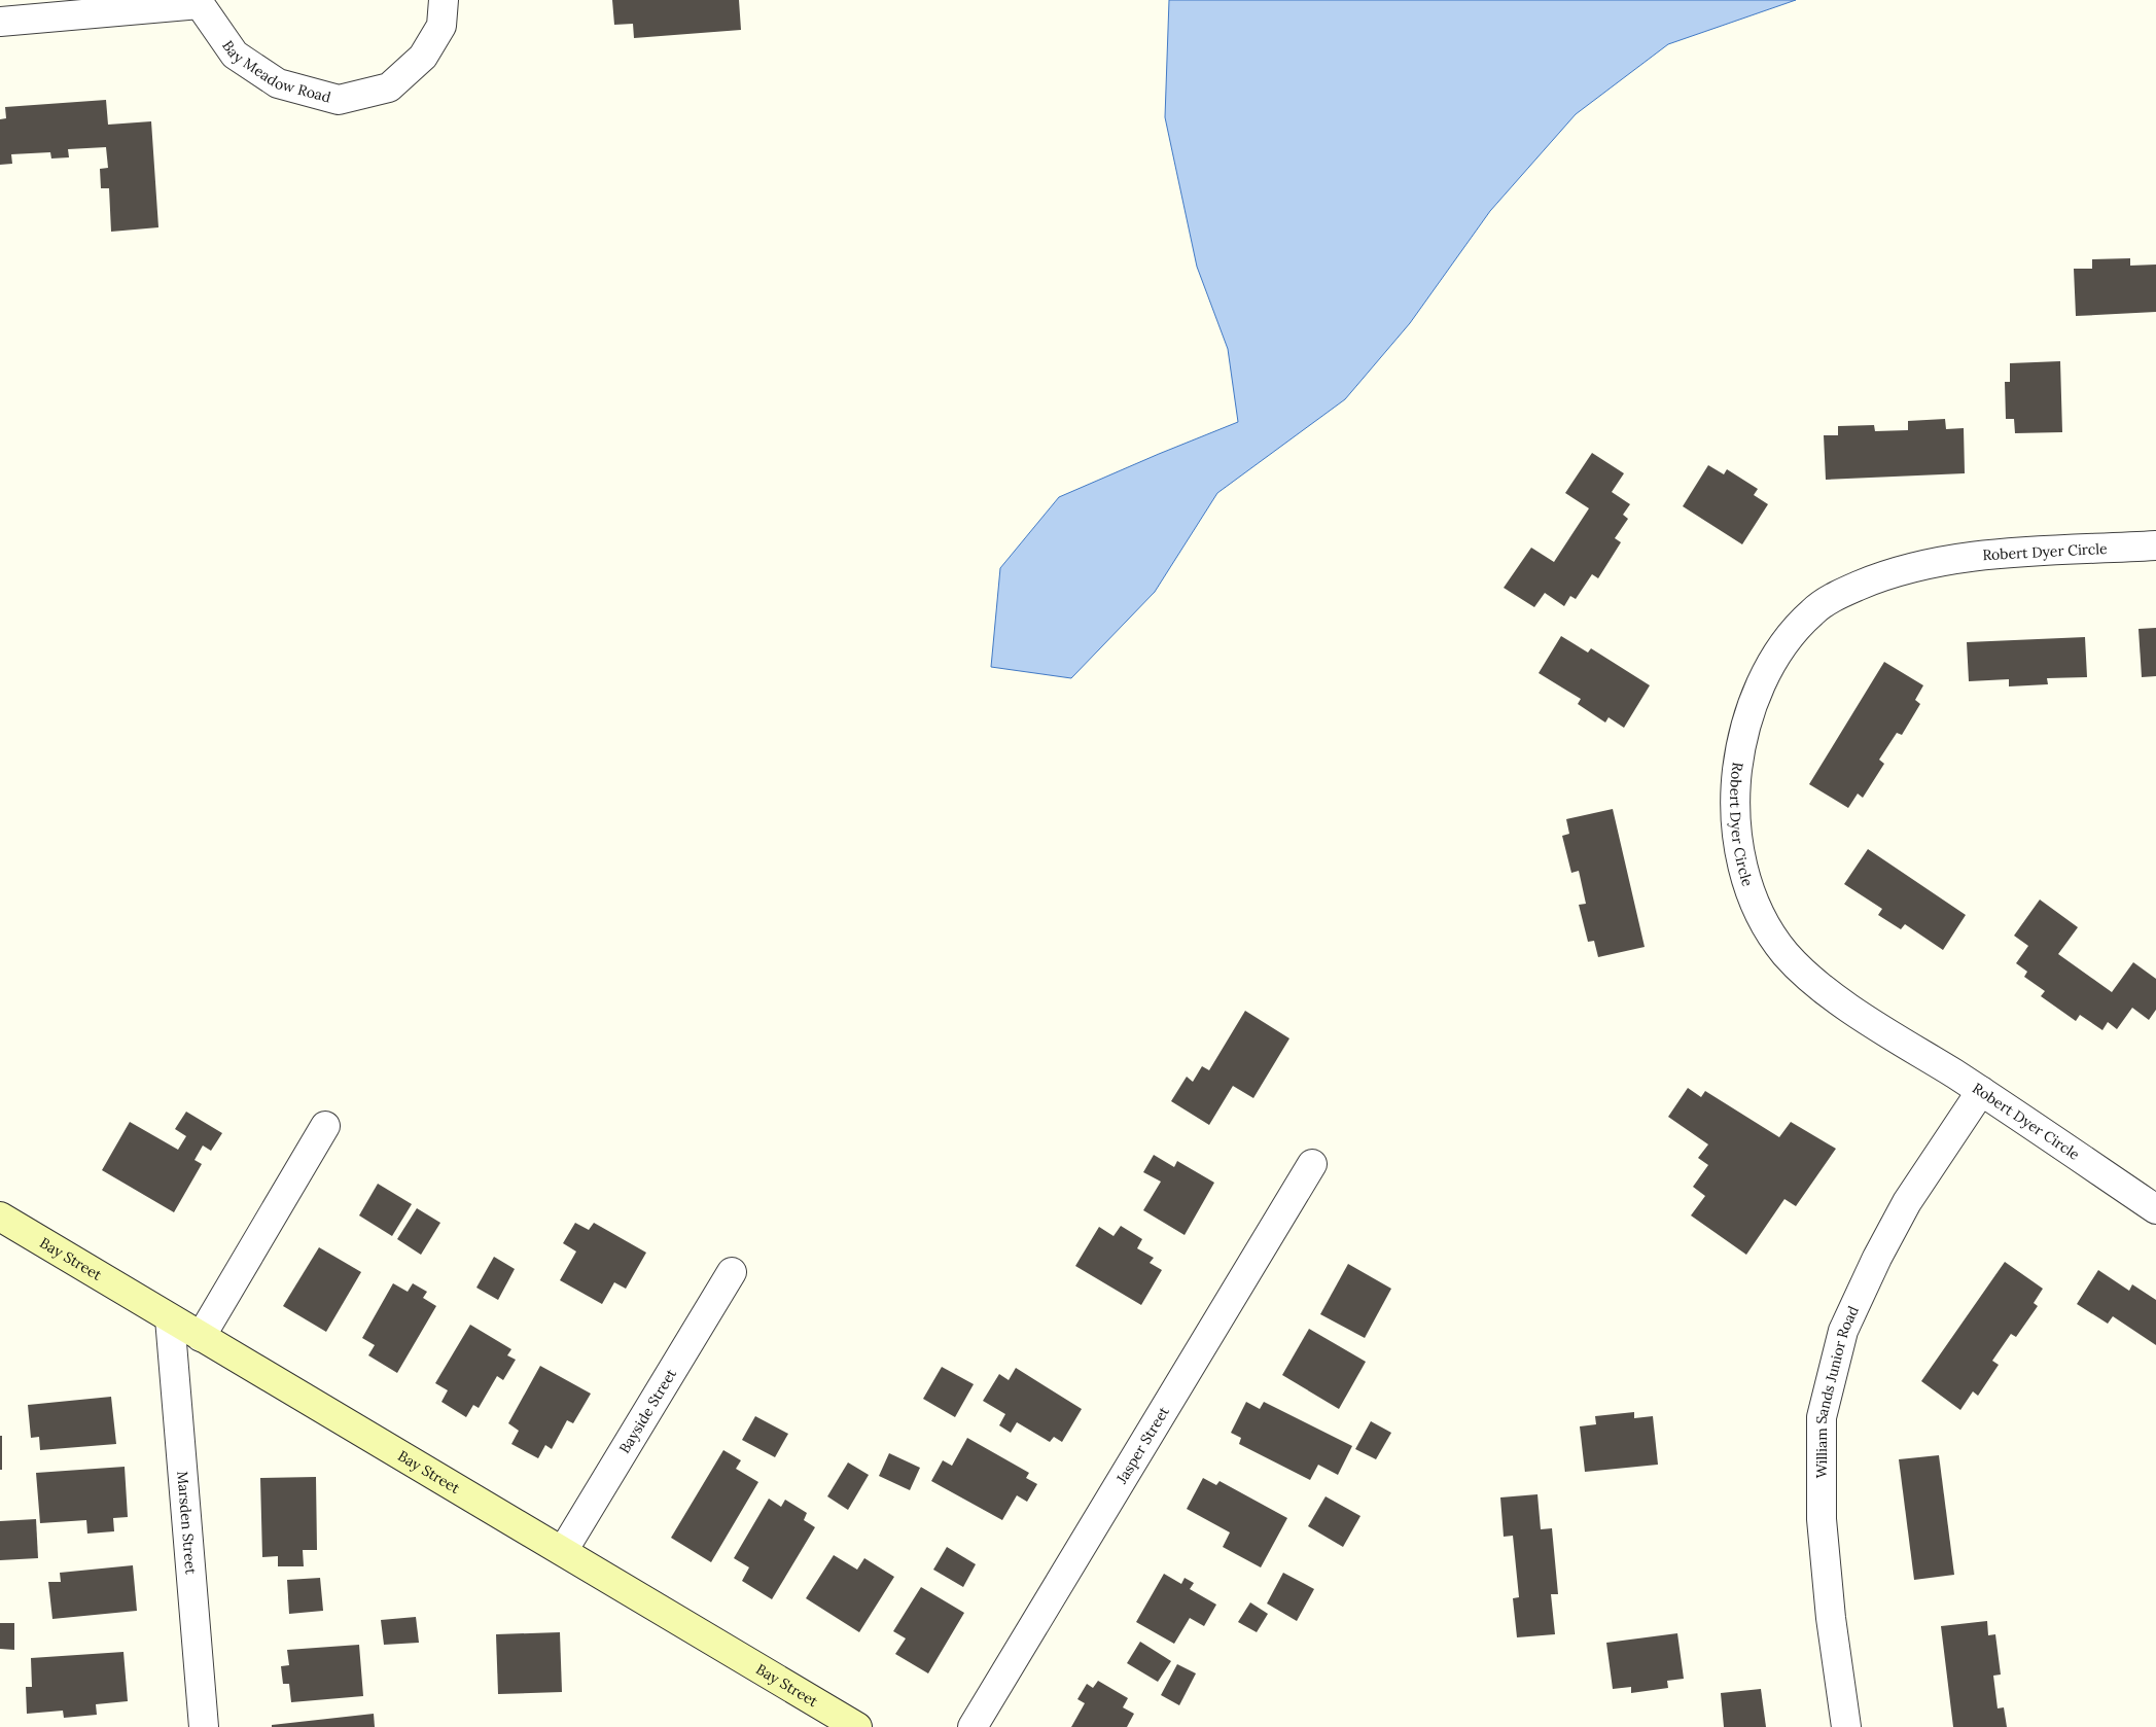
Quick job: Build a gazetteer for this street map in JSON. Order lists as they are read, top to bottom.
{
  "streets": {
    "main road": ["Bay Street"],
    "street": [
      "Bay Meadow Road",
      "Robert Dyer Circle",
      "William Sands Junior Road",
      "Bayside Street",
      "Jasper Street",
      "Marsden Street"
    ]
  },
  "crossings": [
    ["Robert Dyer Circle", "William Sands Junior Road"],
    ["Bay Street", "Bayside Street"],
    ["Bay Street", "Marsden Street"]
  ]
}
